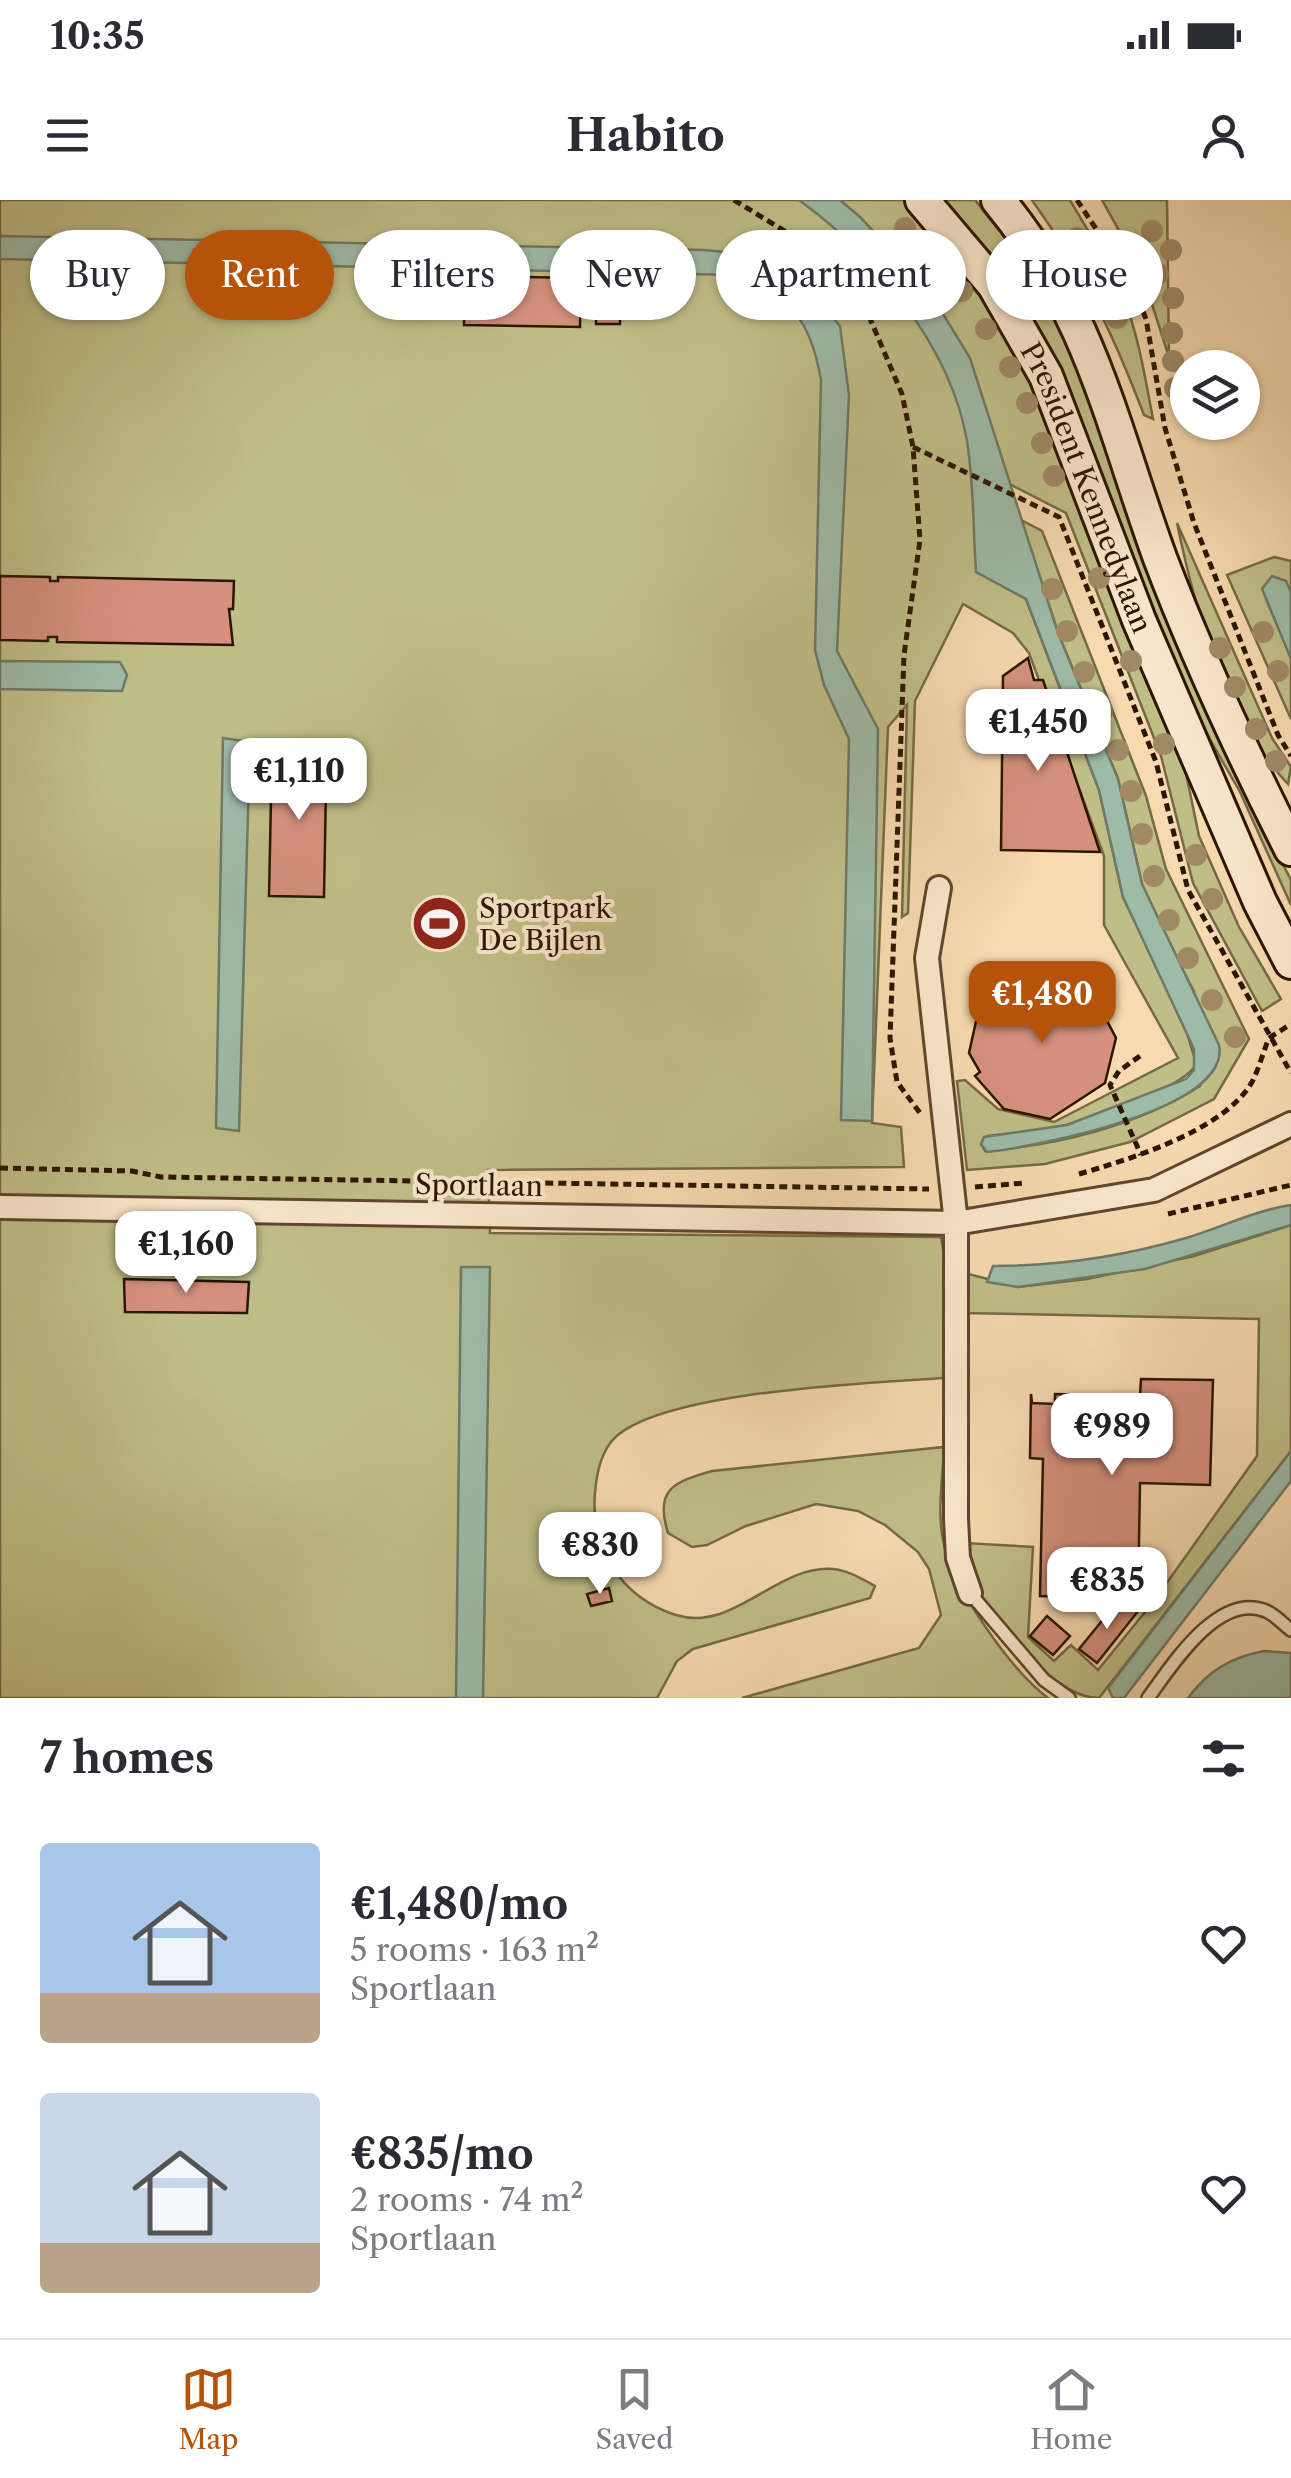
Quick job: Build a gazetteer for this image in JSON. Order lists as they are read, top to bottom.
{
  "streets": {
    "main road": ["President Kennedylaan"],
    "street": ["Sportlaan"]
  },
  "places": {
    "sports": ["Sportpark De Bijlen"]
  },
  "page": {
    "status": "10:35",
    "header": "Habito",
    "chip": [
      "Buy",
      "Rent",
      "Filters",
      "New",
      "Apartment",
      "House"
    ],
    "price": [
      "€1,450",
      "€1,110",
      "€1,480",
      "€1,160",
      "€989",
      "€830",
      "€835"
    ],
    "heading": "7 homes",
    "list": [
      {
        "name": "€1,480/mo",
        "note": "5 rooms · 163 m² · Sportlaan"
      },
      {
        "name": "€835/mo",
        "note": "2 rooms · 74 m² · Sportlaan"
      }
    ],
    "tabs": ["Map", "Saved", "Home"]
  }
}
